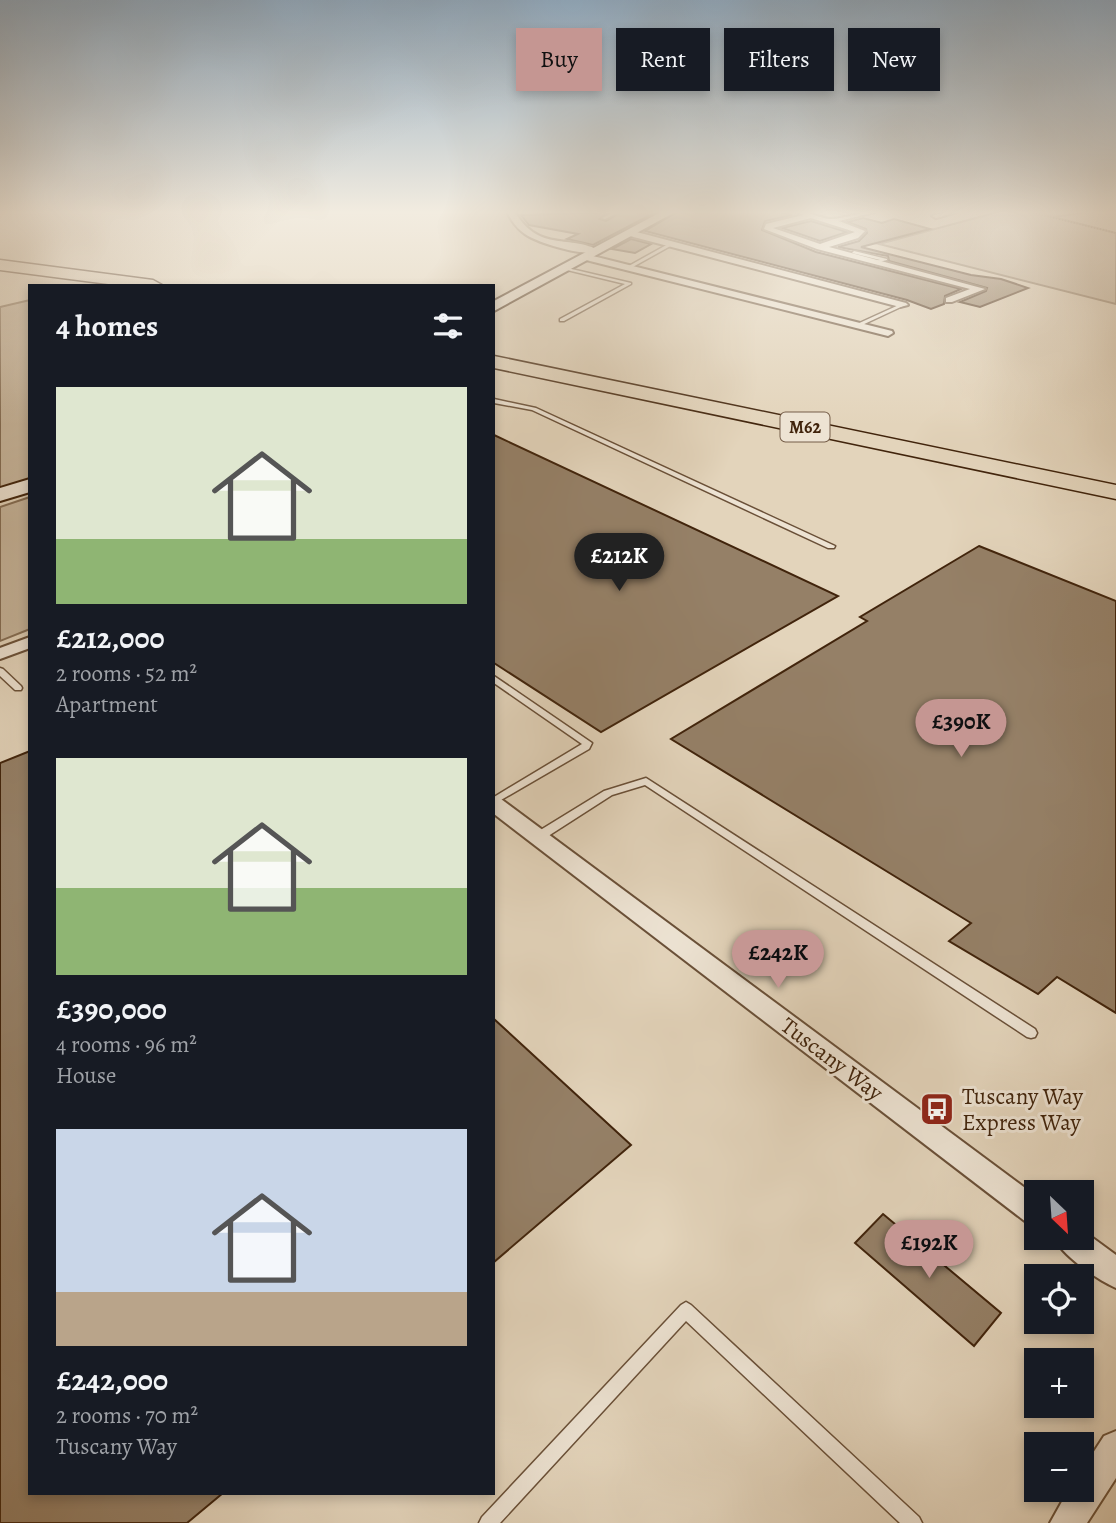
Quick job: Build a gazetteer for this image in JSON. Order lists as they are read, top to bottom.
{
  "streets": {
    "highway": ["M62"],
    "street": ["Tuscany Way"]
  },
  "places": {
    "bus stop": ["Tuscany Way Express Way"]
  },
  "north": "bottom right",
  "page": {
    "chip": [
      "Buy",
      "Rent",
      "Filters",
      "New"
    ],
    "heading": "4 homes",
    "list": [
      {
        "name": "£212,000",
        "note": "2 rooms · 52 m² · Apartment"
      },
      {
        "name": "£390,000",
        "note": "4 rooms · 96 m² · House"
      },
      {
        "name": "£242,000",
        "note": "2 rooms · 70 m² · Tuscany Way"
      }
    ],
    "price": [
      "£212K",
      "£390K",
      "£242K",
      "£192K"
    ],
    "map_buttons": ["+", "−"]
  }
}
